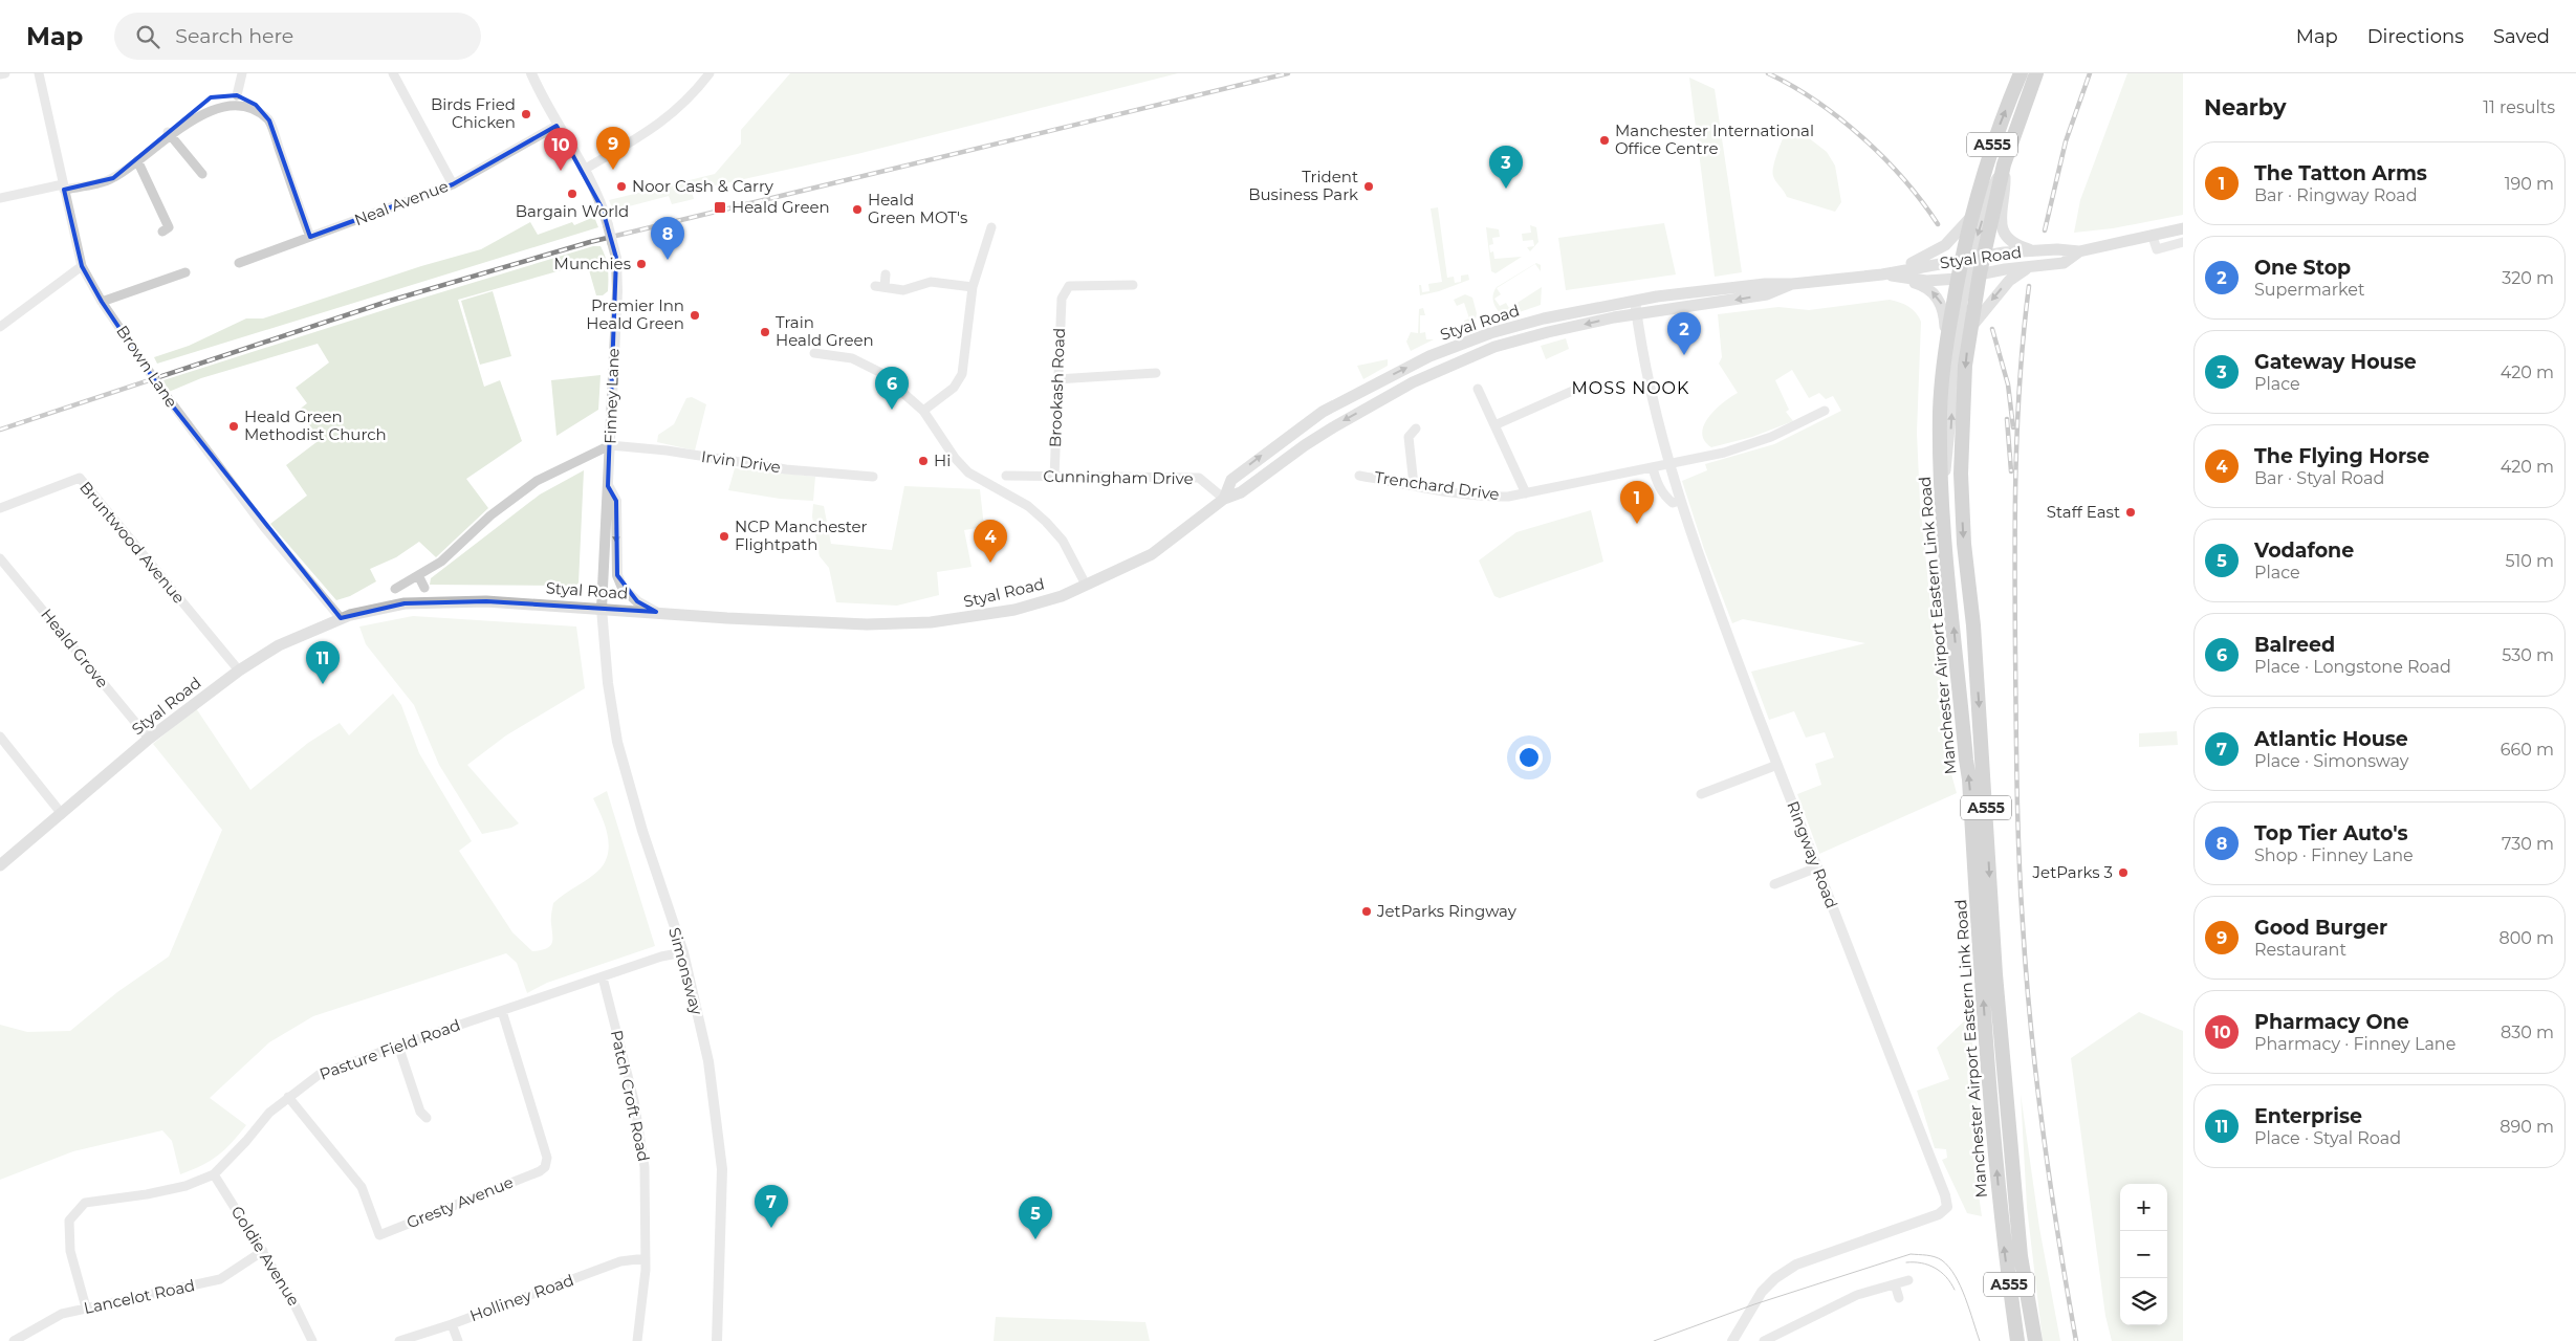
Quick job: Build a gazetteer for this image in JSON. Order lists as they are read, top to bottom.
{
  "streets": {
    "highway": ["A555", "Manchester Airport Eastern Link Road"],
    "main road": ["Styal Road"],
    "street": [
      "Neal Avenue",
      "Brown Lane",
      "Brookash Road",
      "Finney Lane",
      "Irvin Drive",
      "Cunningham Drive",
      "Trenchard Drive",
      "Bruntwood Avenue",
      "Heald Grove",
      "Ringway Road",
      "Simonsway",
      "Pasture Field Road",
      "Patch Croft Road",
      "Gresty Avenue",
      "Goldie Avenue",
      "Lancelot Road",
      "Holliney Road"
    ]
  },
  "crossings": [
    ["A555", "Styal Road"],
    ["A555", "Manchester Airport Eastern Link Road"],
    ["Neal Avenue", "Finney Lane"],
    ["Styal Road", "Brown Lane"],
    ["Styal Road", "Finney Lane"],
    ["Styal Road", "Cunningham Drive"],
    ["Styal Road", "Bruntwood Avenue"],
    ["Styal Road", "Manchester Airport Eastern Link Road"],
    ["Styal Road", "Heald Grove"],
    ["Styal Road", "Ringway Road"],
    ["Styal Road", "Simonsway"],
    ["Brookash Road", "Cunningham Drive"],
    ["Finney Lane", "Irvin Drive"],
    ["Finney Lane", "Simonsway"],
    ["Trenchard Drive", "Ringway Road"],
    ["Simonsway", "Pasture Field Road"],
    ["Pasture Field Road", "Patch Croft Road"],
    ["Pasture Field Road", "Gresty Avenue"],
    ["Pasture Field Road", "Goldie Avenue"],
    ["Pasture Field Road", "Lancelot Road"],
    ["Patch Croft Road", "Holliney Road"],
    ["Goldie Avenue", "Lancelot Road"]
  ],
  "districts": ["MOSS NOOK"],
  "places": {
    "other": [
      "Birds Fried Chicken",
      "Manchester International Office Centre",
      "Noor Cash & Carry",
      "Trident Business Park",
      "Bargain World",
      "Heald Green MOT's",
      "Munchies",
      "Premier Inn Heald Green",
      "Train Heald Green",
      "Heald Green Methodist Church",
      "Hi",
      "Staff East",
      "NCP Manchester Flightpath",
      "JetParks 3",
      "JetParks Ringway"
    ],
    "transit": ["Heald Green"]
  },
  "page": {
    "header": "Map",
    "search": "Search here",
    "nav": ["Map", "Directions", "Saved"],
    "heading": ["Nearby", "11 results"],
    "pins": [
      "9",
      "10",
      "3",
      "8",
      "2",
      "6",
      "1",
      "4",
      "11",
      "7",
      "5"
    ],
    "list": [
      {
        "mark": "1",
        "name": "The Tatton Arms",
        "note": "Bar · Ringway Road",
        "value": "190 m"
      },
      {
        "mark": "2",
        "name": "One Stop",
        "note": "Supermarket",
        "value": "320 m"
      },
      {
        "mark": "3",
        "name": "Gateway House",
        "note": "Place",
        "value": "420 m"
      },
      {
        "mark": "4",
        "name": "The Flying Horse",
        "note": "Bar · Styal Road",
        "value": "420 m"
      },
      {
        "mark": "5",
        "name": "Vodafone",
        "note": "Place",
        "value": "510 m"
      },
      {
        "mark": "6",
        "name": "Balreed",
        "note": "Place · Longstone Road",
        "value": "530 m"
      },
      {
        "mark": "7",
        "name": "Atlantic House",
        "note": "Place · Simonsway",
        "value": "660 m"
      },
      {
        "mark": "8",
        "name": "Top Tier Auto's",
        "note": "Shop · Finney Lane",
        "value": "730 m"
      },
      {
        "mark": "9",
        "name": "Good Burger",
        "note": "Restaurant",
        "value": "800 m"
      },
      {
        "mark": "10",
        "name": "Pharmacy One",
        "note": "Pharmacy · Finney Lane",
        "value": "830 m"
      },
      {
        "mark": "11",
        "name": "Enterprise",
        "note": "Place · Styal Road",
        "value": "890 m"
      }
    ],
    "map_buttons": ["+", "−"]
  }
}
